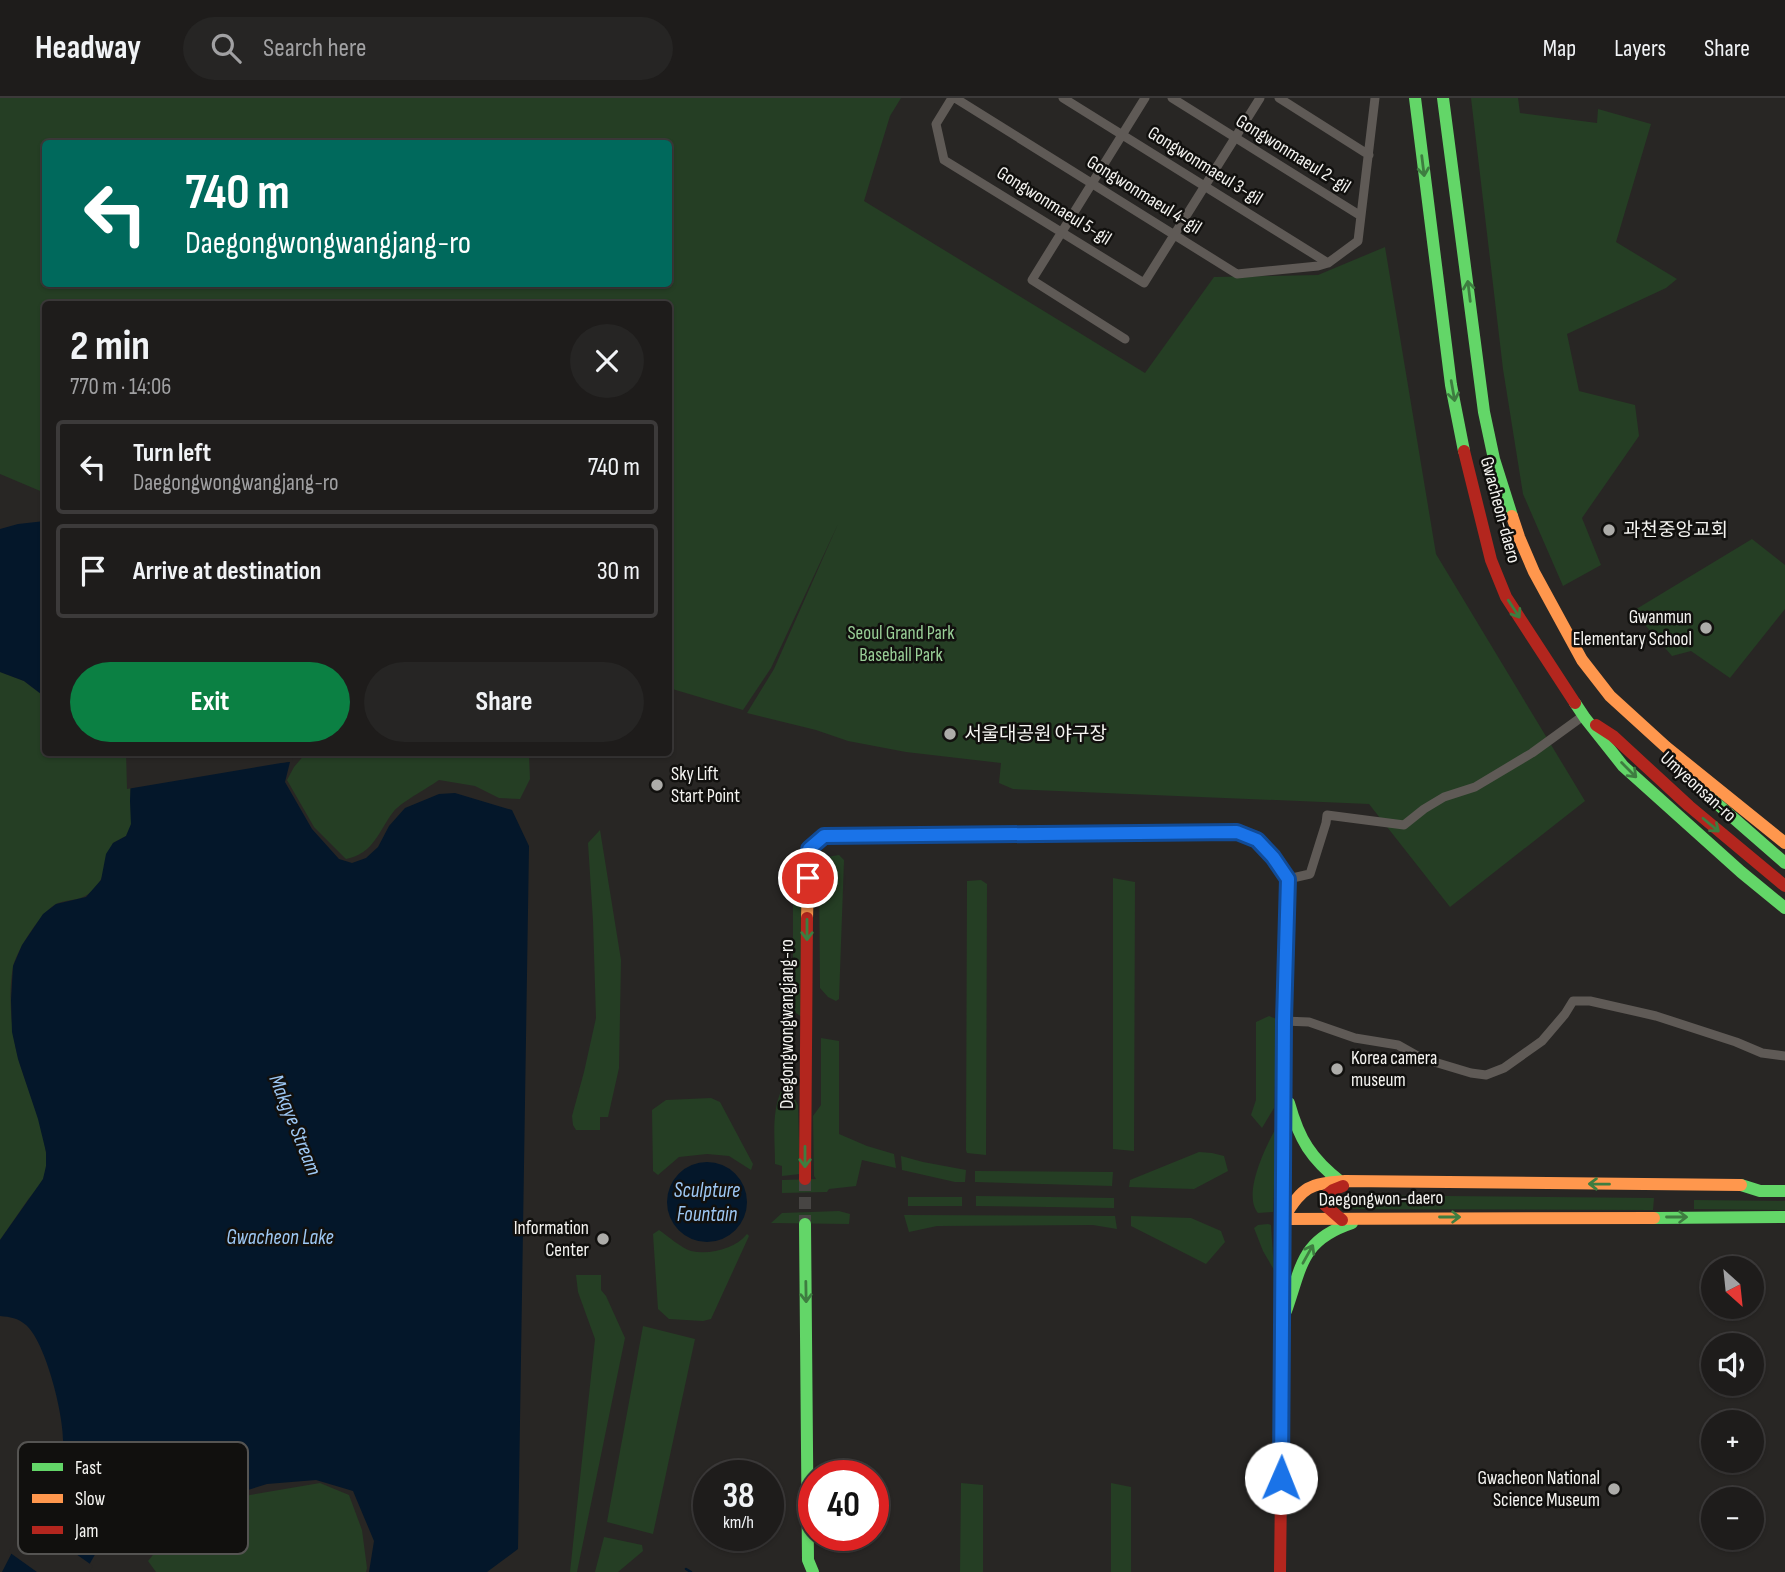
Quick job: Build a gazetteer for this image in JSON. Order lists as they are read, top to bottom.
{
  "streets": {
    "main road": [
      "Gwacheon-daero",
      "Umyeonsan-ro",
      "Daegongwongwangjang-ro",
      "Daegongwon-daero"
    ],
    "street": [
      "Gongwonmaeul 2-gil",
      "Gongwonmaeul 3-gil",
      "Gongwonmaeul 4-gil",
      "Gongwonmaeul 5-gil"
    ]
  },
  "crossings": [
    ["Gongwonmaeul 3-gil", "Gongwonmaeul 4-gil"],
    ["Gongwonmaeul 4-gil", "Gongwonmaeul 5-gil"],
    ["Gwacheon-daero", "Umyeonsan-ro"]
  ],
  "water": ["Makgye Stream", "Sculpture Fountain", "Gwacheon Lake"],
  "parks": ["Seoul Grand Park Baseball Park"],
  "places": [
    "과천중앙교회",
    "Gwanmun Elementary School",
    "서울대공원 야구장",
    "Sky Lift Start Point",
    "Korea camera museum",
    "Information Center",
    "Gwacheon National Science Museum"
  ],
  "legend": ["Fast", "Slow", "Jam"],
  "north": "bottom right",
  "page": {
    "header": "Headway",
    "search": "Search here",
    "nav": ["Map", "Layers", "Share"],
    "turn": ["740 m", "Daegongwongwangjang-ro"],
    "heading": ["2 min", "770 m · 14:06"],
    "list": [
      {
        "name": "Turn left",
        "note": "Daegongwongwangjang-ro",
        "value": "740 m"
      },
      {
        "name": "Arrive at destination",
        "value": "30 m"
      }
    ],
    "buttons": ["Exit", "Share"],
    "map_buttons": ["+", "−"],
    "speed": "38 km/h",
    "limit": "40"
  }
}
